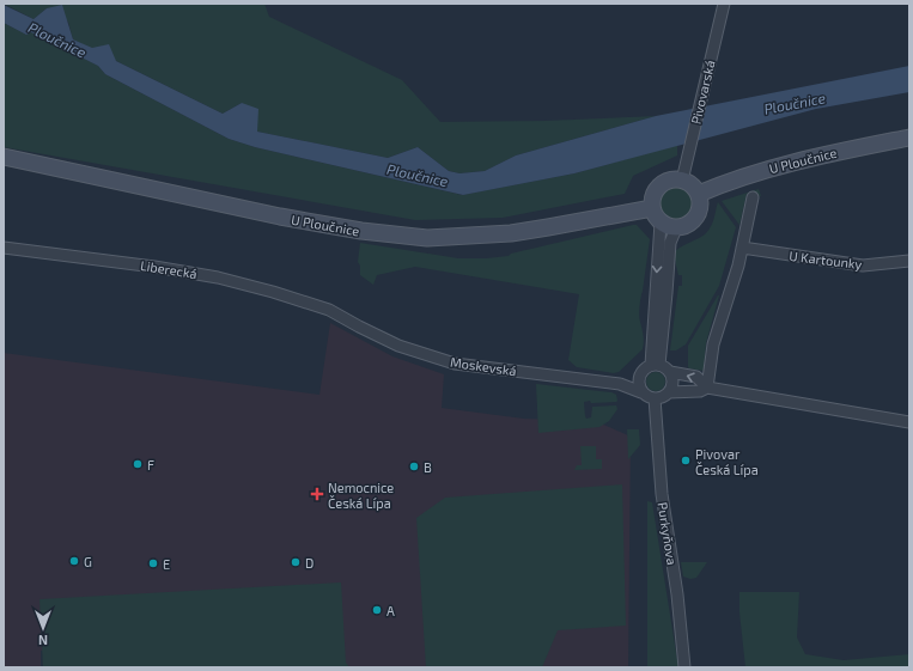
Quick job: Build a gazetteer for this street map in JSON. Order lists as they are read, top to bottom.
{
  "streets": {
    "main road": ["U Ploučnice"],
    "street": [
      "Pivovarská",
      "U Kartounky",
      "Liberecká",
      "Moskevská",
      "Purkyňova"
    ]
  },
  "crossings": [
    ["Pivovarská", "U Ploučnice"],
    ["Liberecká", "Moskevská"],
    ["Moskevská", "Purkyňova"]
  ],
  "water": ["Ploučnice"],
  "places": {
    "other": [
      "Pivovar Česká Lípa",
      "F",
      "B",
      "G",
      "D",
      "E",
      "A"
    ],
    "health": ["Nemocnice Česká Lípa"]
  },
  "north": "bottom"
}
